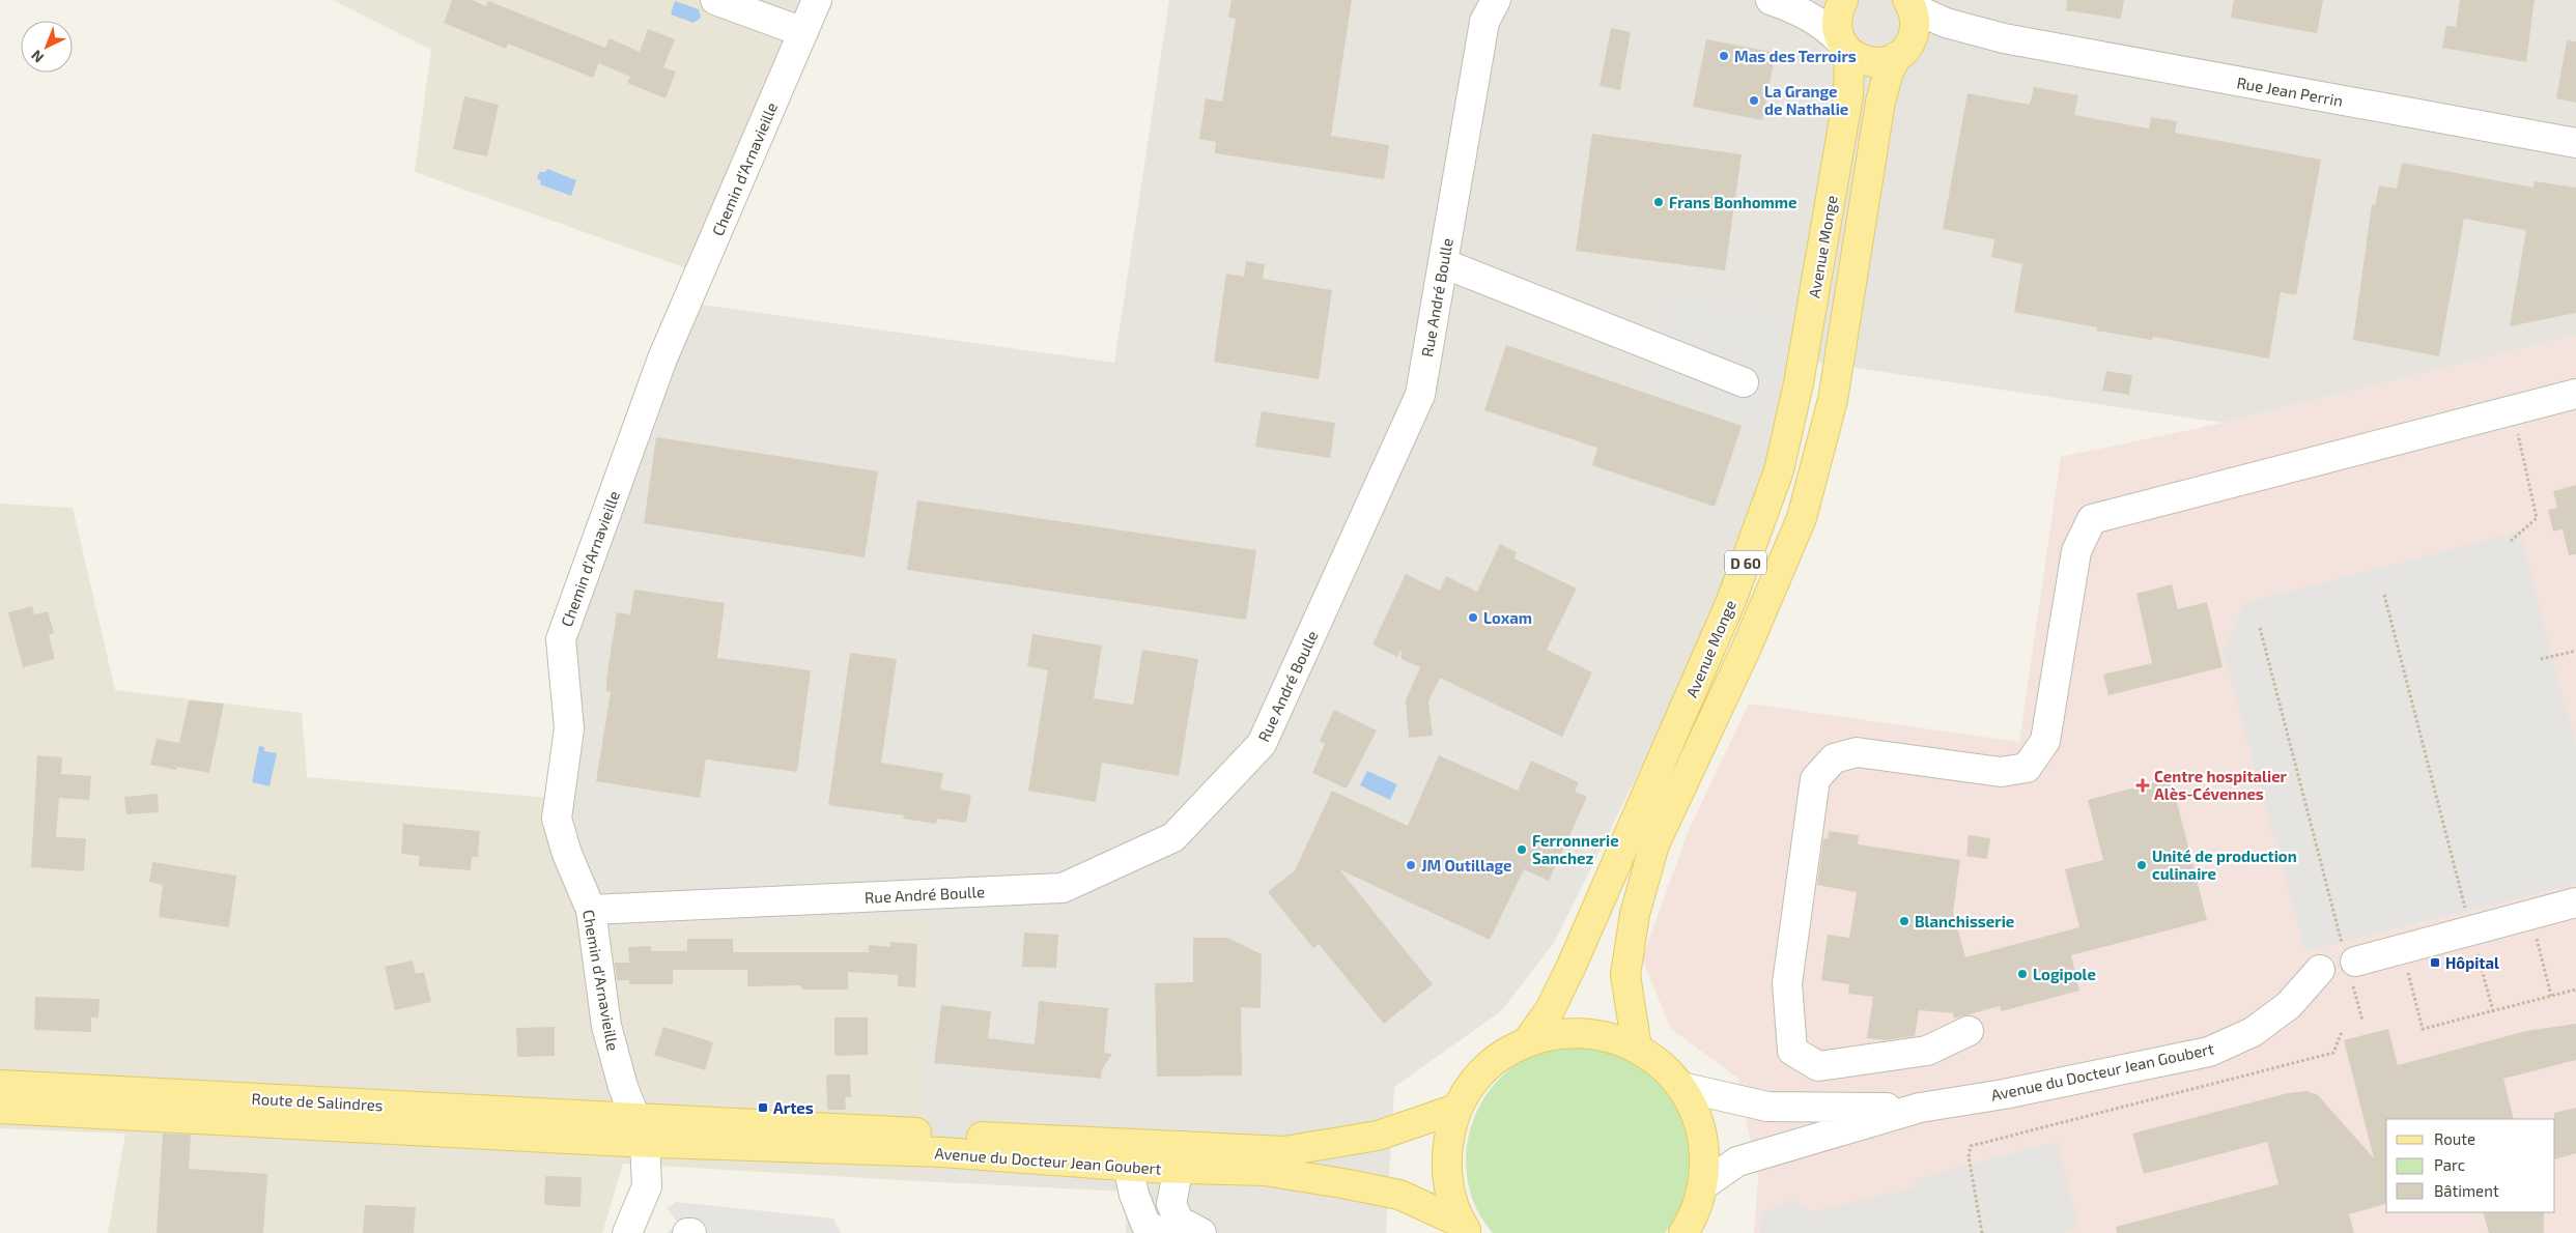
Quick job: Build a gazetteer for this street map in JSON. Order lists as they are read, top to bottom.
{
  "streets": {
    "main road": [
      "Avenue Monge",
      "D 60",
      "Avenue du Docteur Jean Goubert",
      "Route de Salindres"
    ],
    "street": ["Rue Jean Perrin", "Chemin d'Arnavieille", "Rue André Boulle"]
  },
  "crossings": [
    ["Rue Jean Perrin", "Avenue Monge"],
    ["Chemin d'Arnavieille", "Rue André Boulle"],
    ["Chemin d'Arnavieille", "Avenue du Docteur Jean Goubert"],
    ["Chemin d'Arnavieille", "Route de Salindres"],
    ["Avenue du Docteur Jean Goubert", "Route de Salindres"]
  ],
  "places": {
    "other": [
      "Mas des Terroirs",
      "La Grange de Nathalie",
      "Frans Bonhomme",
      "Loxam",
      "Ferronnerie Sanchez",
      "JM Outillage",
      "Unité de production culinaire",
      "Blanchisserie",
      "Logipole"
    ],
    "health": ["Centre hospitalier Alès-Cévennes"],
    "transit": ["Hôpital", "Artes"]
  },
  "legend": ["Route", "Parc", "Bâtiment"],
  "north": "bottom left"
}
